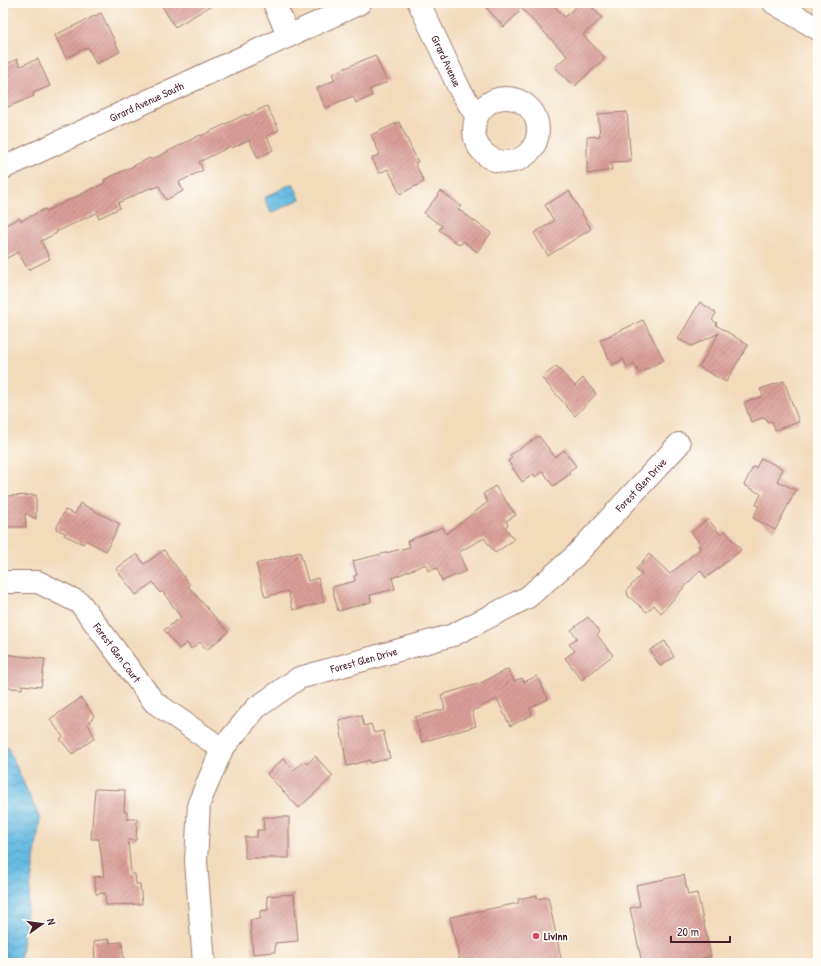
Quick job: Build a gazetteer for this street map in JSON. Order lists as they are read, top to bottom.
{
  "streets": {
    "street": [
      "Girard Avenue",
      "Girard Avenue South",
      "Forest Glen Drive",
      "Forest Glen Court"
    ]
  },
  "crossings": [
    ["Forest Glen Drive", "Forest Glen Court"]
  ],
  "places": ["LivInn"],
  "scale_bar": "20 m",
  "north": "right"
}
